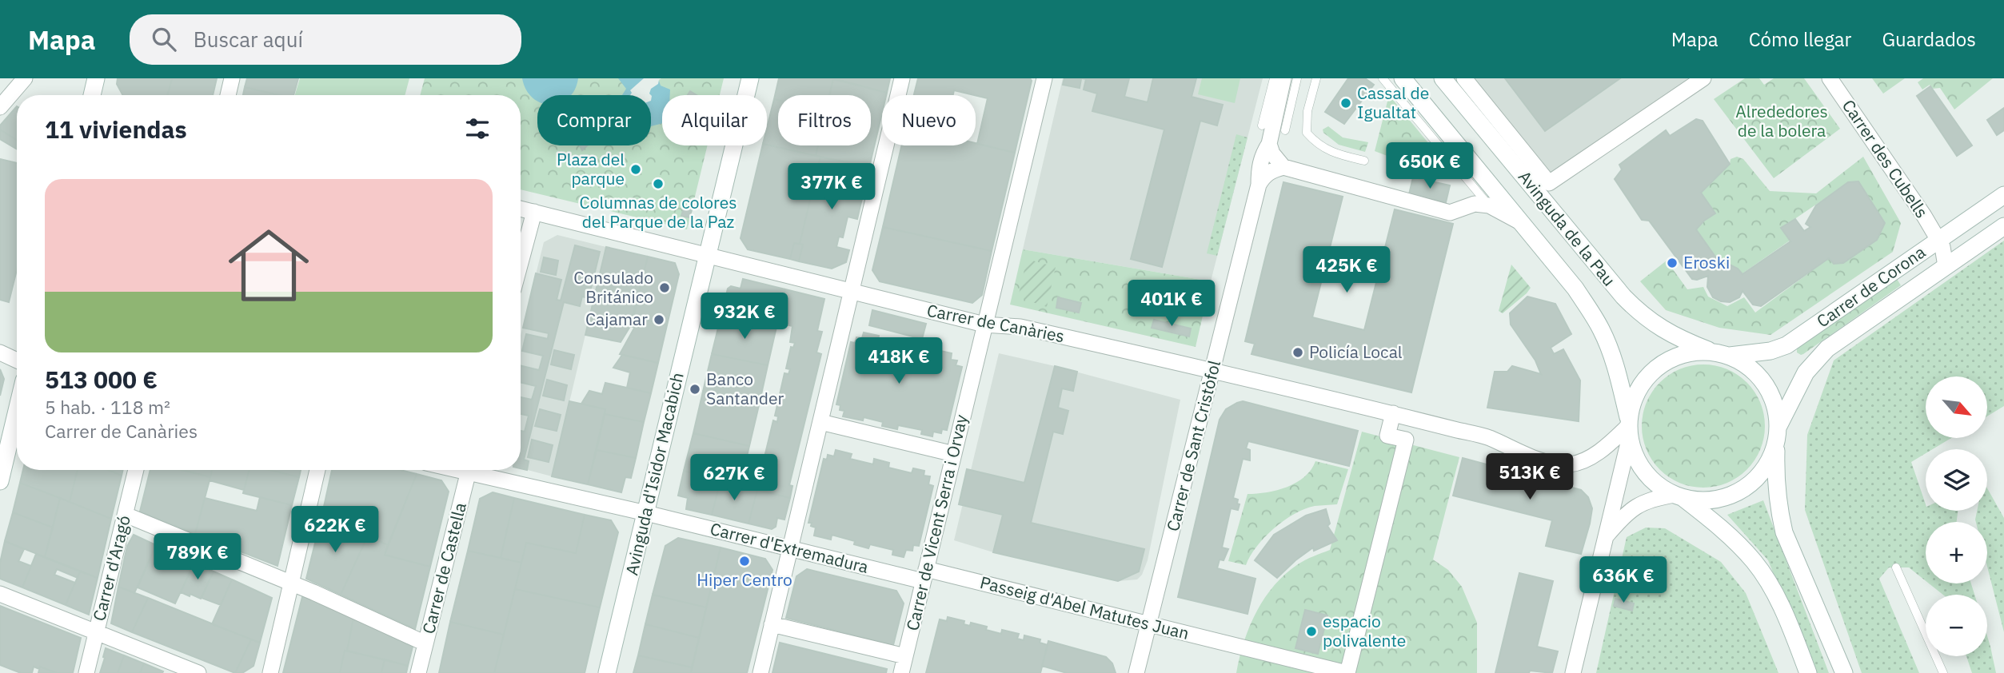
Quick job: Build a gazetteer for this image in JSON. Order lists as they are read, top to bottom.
{
  "streets": {
    "main road": ["Avinguda de la Pau", "Carrer de Corona", "Avinguda d'Isidor Macabich"],
    "street": [
      "Carrer des Cubells",
      "Carrer de Canàries",
      "Carrer de Sant Cristòfol",
      "Carrer de Vicent Serra i Orvay",
      "Carrer d'Extremadura",
      "Carrer d'Aragó",
      "Carrer de Castella",
      "Passeig d'Abel Matutes Juan"
    ]
  },
  "crossings": [
    ["Carrer des Cubells", "Carrer de Corona"],
    ["Avinguda de la Pau", "Carrer de Corona"],
    ["Avinguda de la Pau", "Carrer de Canàries"],
    ["Carrer de Corona", "Carrer de Canàries"],
    ["Carrer de Canàries", "Carrer de Sant Cristòfol"],
    ["Carrer de Canàries", "Avinguda d'Isidor Macabich"],
    ["Carrer de Canàries", "Carrer de Vicent Serra i Orvay"],
    ["Carrer de Sant Cristòfol", "Passeig d'Abel Matutes Juan"],
    ["Avinguda d'Isidor Macabich", "Carrer d'Extremadura"],
    ["Carrer de Vicent Serra i Orvay", "Carrer d'Extremadura"],
    ["Carrer de Vicent Serra i Orvay", "Passeig d'Abel Matutes Juan"],
    ["Carrer d'Extremadura", "Passeig d'Abel Matutes Juan"]
  ],
  "parks": ["Alrededores de la bolera"],
  "places": [
    "Cassal de Igualtat",
    "Plaza del parque",
    "Columnas de colores del Parque de la Paz",
    "Eroski",
    "Consulado Británico",
    "Cajamar",
    "Policía Local",
    "Banco Santander",
    "Hiper Centro",
    "espacio polivalente"
  ],
  "north": "bottom right",
  "page": {
    "header": "Mapa",
    "search": "Buscar aquí",
    "nav": ["Mapa", "Cómo llegar", "Guardados"],
    "chip": [
      "Comprar",
      "Alquilar",
      "Filtros",
      "Nuevo"
    ],
    "heading": "11 viviendas",
    "price": [
      "650K €",
      "377K €",
      "425K €",
      "401K €",
      "932K €",
      "418K €",
      "513K €",
      "627K €",
      "622K €",
      "789K €",
      "636K €"
    ],
    "list": [
      {
        "name": "513 000 €",
        "note": "5 hab. · 118 m² · Carrer de Canàries"
      }
    ],
    "map_buttons": ["+", "−"]
  }
}
